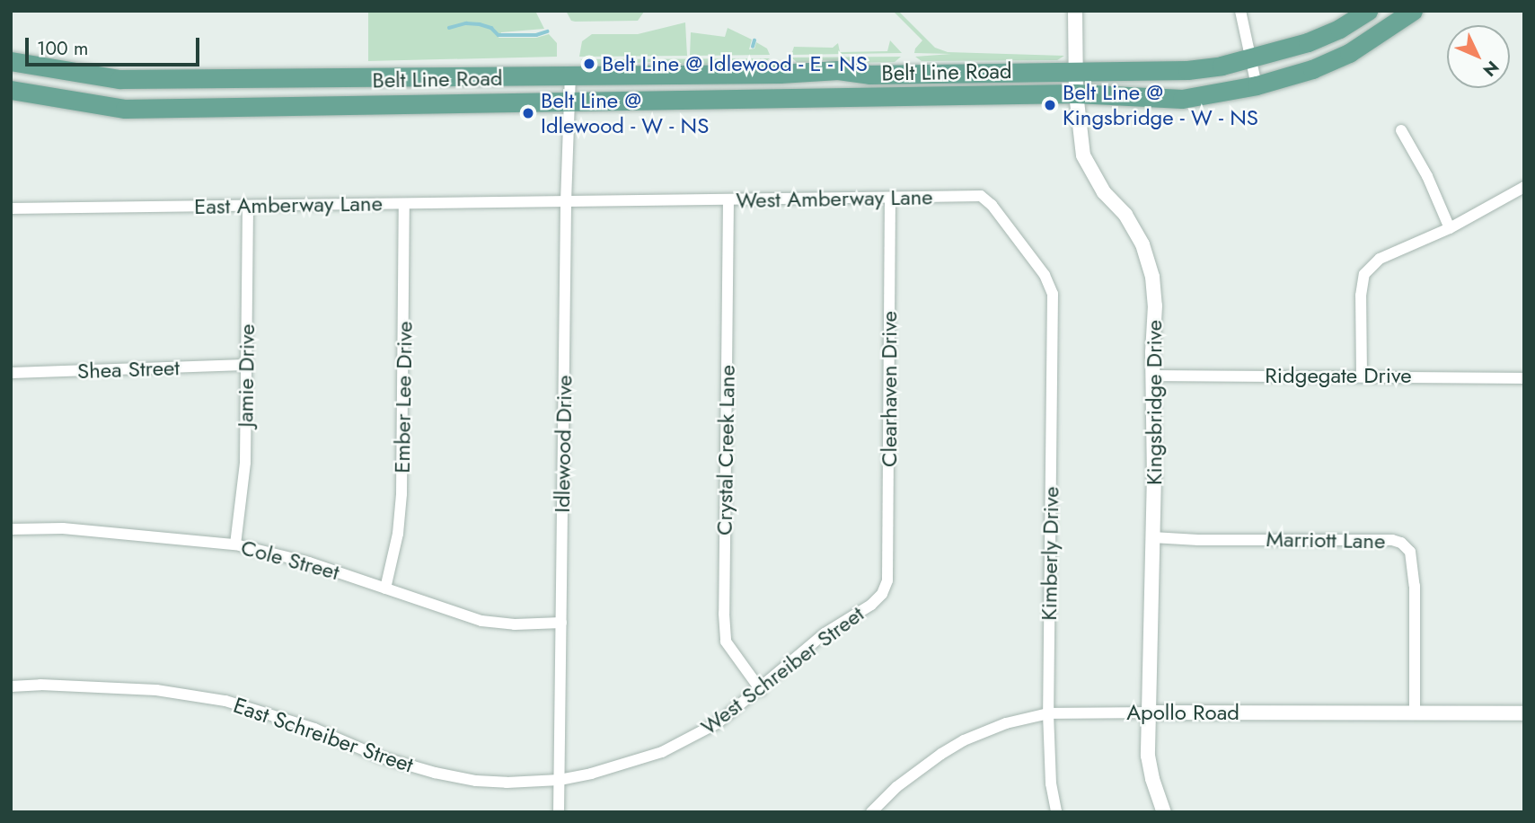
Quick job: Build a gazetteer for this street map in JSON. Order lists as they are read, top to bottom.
{
  "streets": {
    "main road": ["Belt Line Road"],
    "street": [
      "West Amberway Lane",
      "East Amberway Lane",
      "Shea Street",
      "Jamie Drive",
      "Ridgegate Drive",
      "Clearhaven Drive",
      "Ember Lee Drive",
      "Kingsbridge Drive",
      "Idlewood Drive",
      "Crystal Creek Lane",
      "Marriott Lane",
      "Kimberly Drive",
      "Cole Street",
      "West Schreiber Street",
      "Apollo Road",
      "East Schreiber Street"
    ]
  },
  "crossings": [
    ["Belt Line Road", "Kingsbridge Drive"],
    ["Belt Line Road", "Idlewood Drive"],
    ["West Amberway Lane", "East Amberway Lane"],
    ["West Amberway Lane", "Clearhaven Drive"],
    ["West Amberway Lane", "Idlewood Drive"],
    ["West Amberway Lane", "Crystal Creek Lane"],
    ["West Amberway Lane", "Kimberly Drive"],
    ["East Amberway Lane", "Jamie Drive"],
    ["East Amberway Lane", "Ember Lee Drive"],
    ["East Amberway Lane", "Idlewood Drive"],
    ["Shea Street", "Jamie Drive"],
    ["Jamie Drive", "Cole Street"],
    ["Ridgegate Drive", "Kingsbridge Drive"],
    ["Clearhaven Drive", "West Schreiber Street"],
    ["Ember Lee Drive", "Cole Street"],
    ["Kingsbridge Drive", "Marriott Lane"],
    ["Kingsbridge Drive", "Apollo Road"],
    ["Idlewood Drive", "Cole Street"],
    ["Idlewood Drive", "West Schreiber Street"],
    ["Idlewood Drive", "East Schreiber Street"],
    ["Crystal Creek Lane", "West Schreiber Street"],
    ["Marriott Lane", "Apollo Road"],
    ["Kimberly Drive", "Apollo Road"],
    ["West Schreiber Street", "East Schreiber Street"]
  ],
  "places": ["Belt Line @ Idlewood - E - NS", "Belt Line @ Kingsbridge - W - NS", "Belt Line @ Idlewood - W - NS"],
  "scale_bar": "100 m",
  "north": "bottom right"
}
